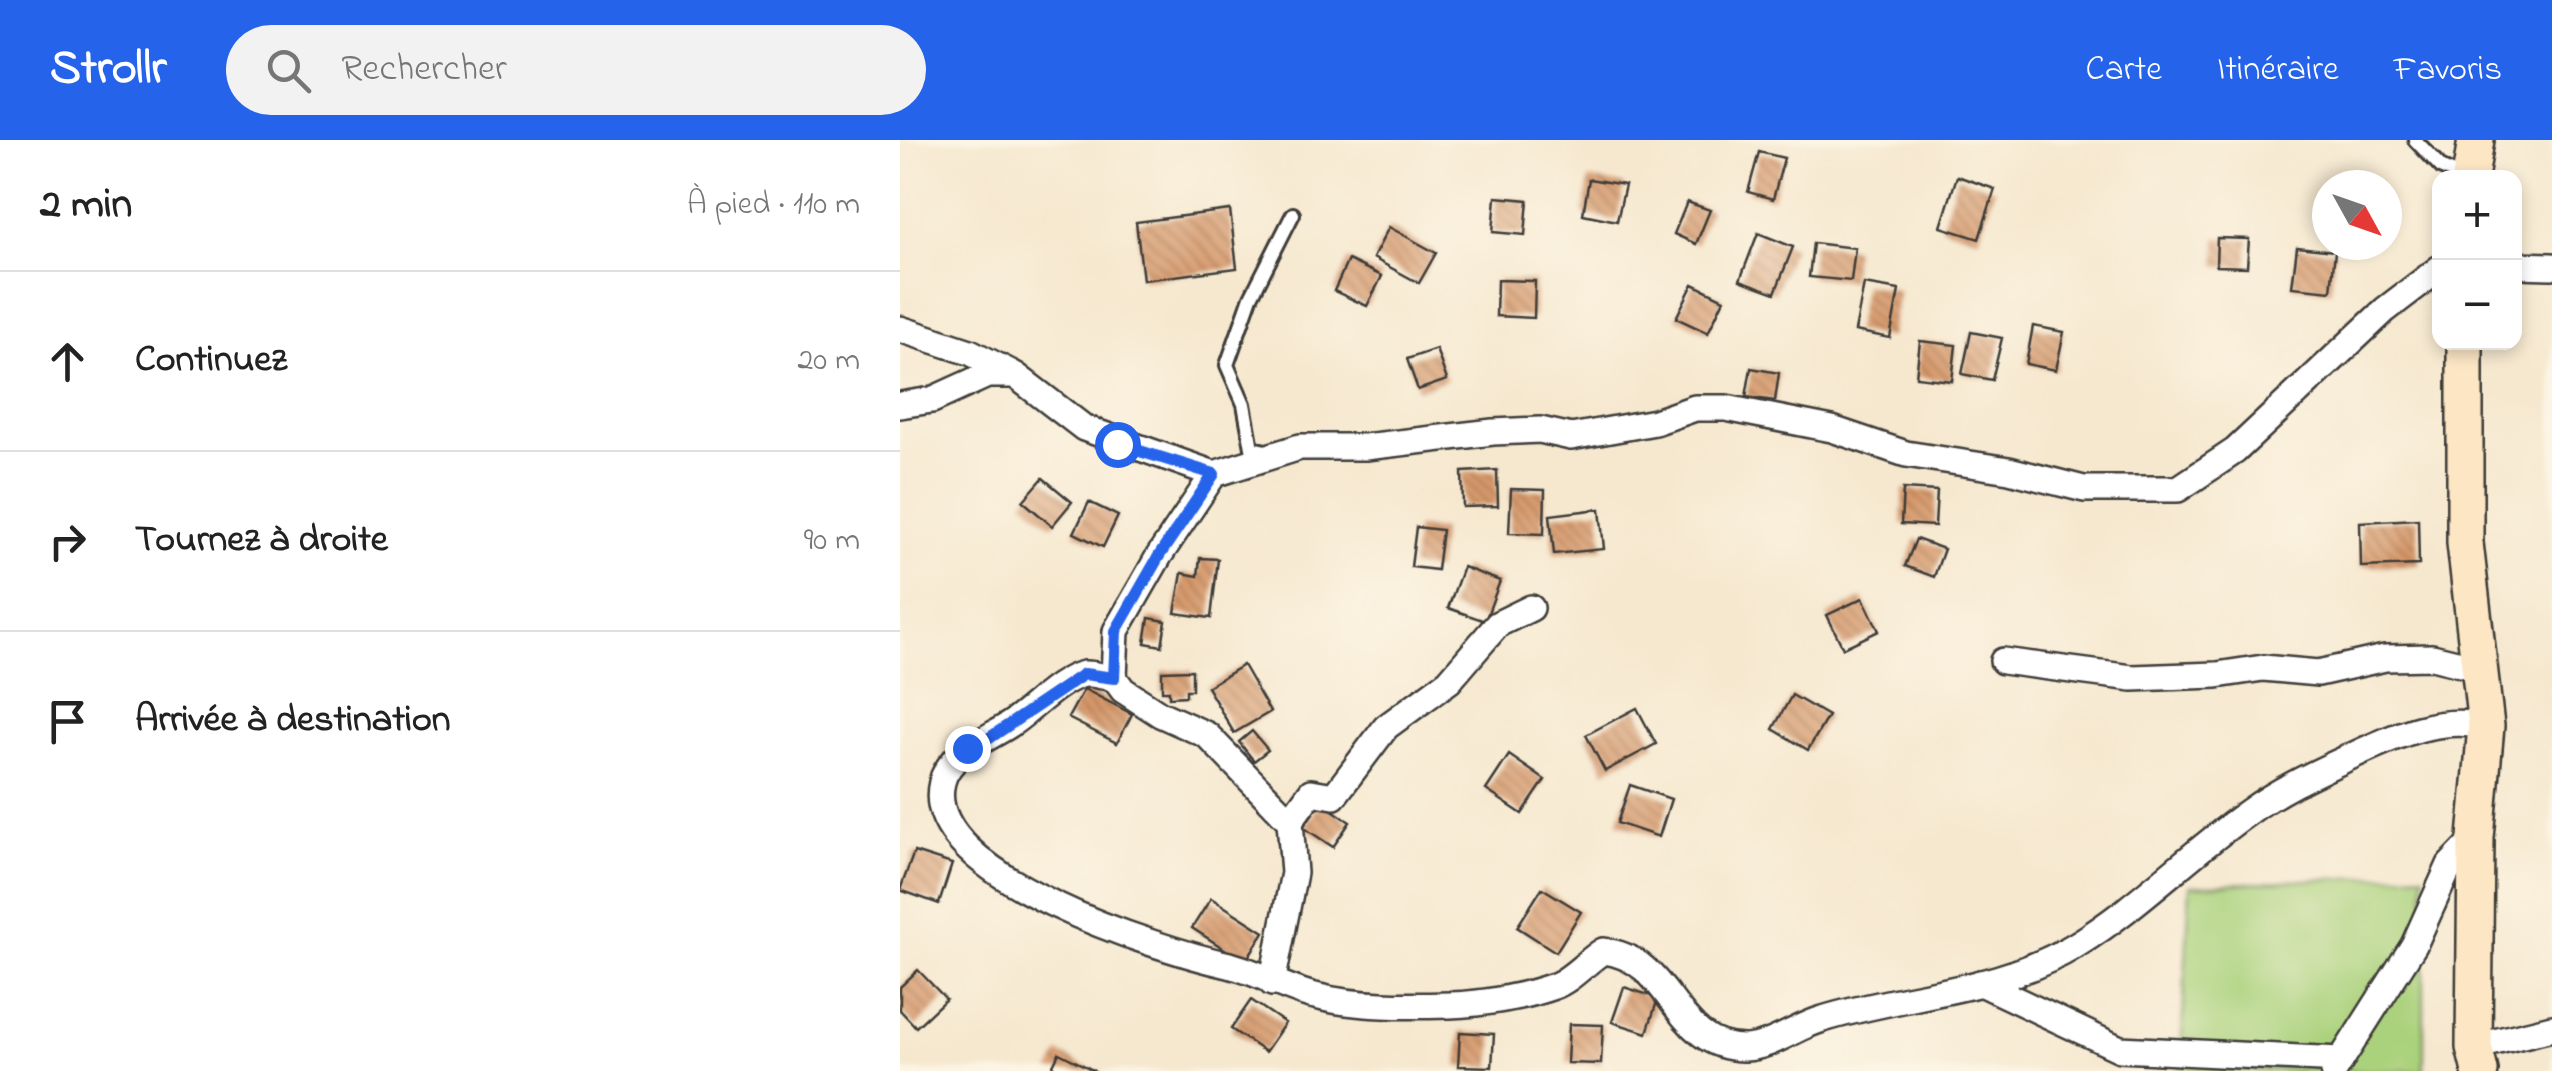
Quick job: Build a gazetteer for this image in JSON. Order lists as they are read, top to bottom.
{
  "north": "bottom right",
  "page": {
    "header": "Strollr",
    "search": "Rechercher",
    "nav": ["Carte", "Itinéraire", "Favoris"],
    "heading": ["2 min", "À pied · 110 m"],
    "map_buttons": ["+", "−"],
    "list": [
      ["Continuez", "20 m"],
      ["Tournez à droite", "90 m"],
      "Arrivée à destination"
    ]
  }
}
